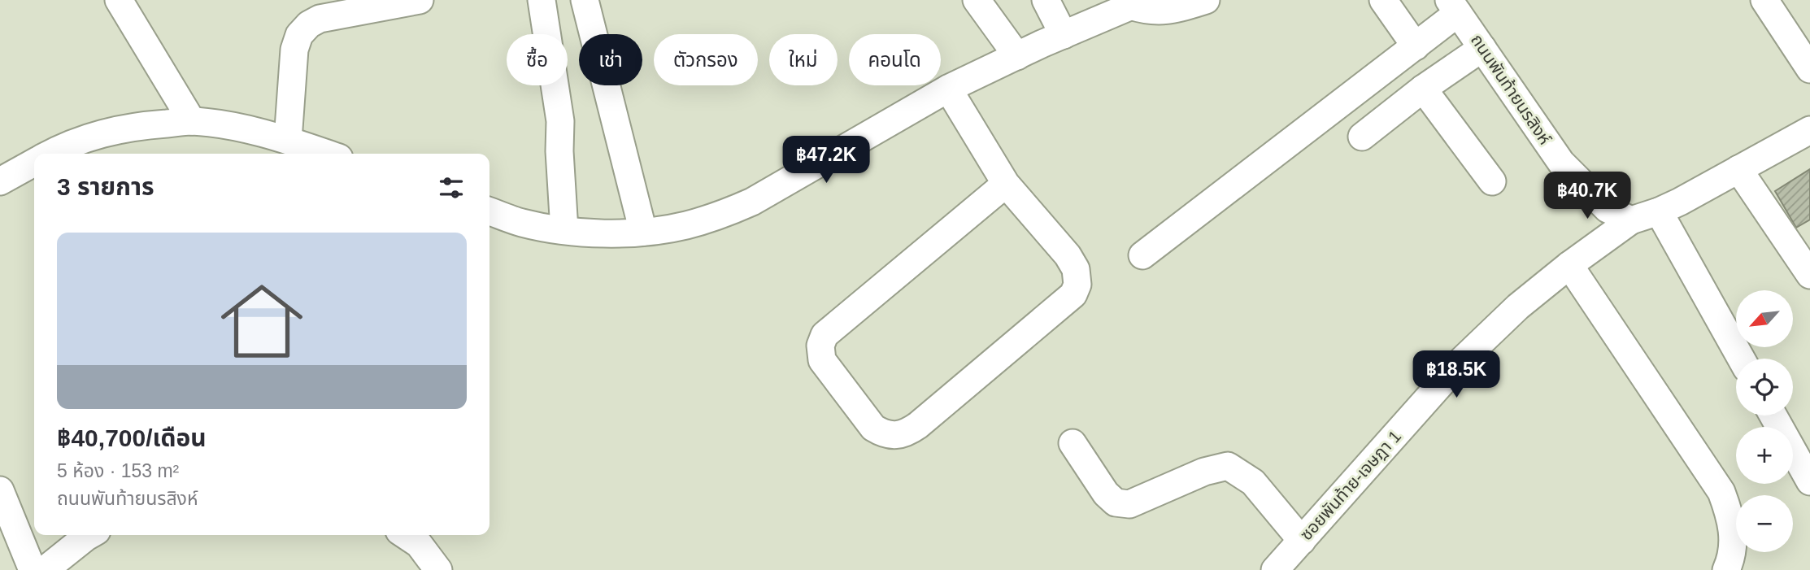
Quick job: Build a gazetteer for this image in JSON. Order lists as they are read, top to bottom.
{
  "streets": {
    "street": ["ถนนพันท้ายนรสิงห์", "ซอยพันท้าย-เจษฎา 1"]
  },
  "crossings": [
    ["ถนนพันท้ายนรสิงห์", "ซอยพันท้าย-เจษฎา 1"]
  ],
  "north": "bottom left",
  "page": {
    "chip": [
      "ซื้อ",
      "เช่า",
      "ตัวกรอง",
      "ใหม่",
      "คอนโด"
    ],
    "price": ["฿47.2K", "฿40.7K", "฿18.5K"],
    "heading": "3 รายการ",
    "list": [
      {
        "name": "฿40,700/เดือน",
        "note": "5 ห้อง · 153 m² · ถนนพันท้ายนรสิงห์"
      }
    ],
    "map_buttons": ["+", "−"]
  }
}
